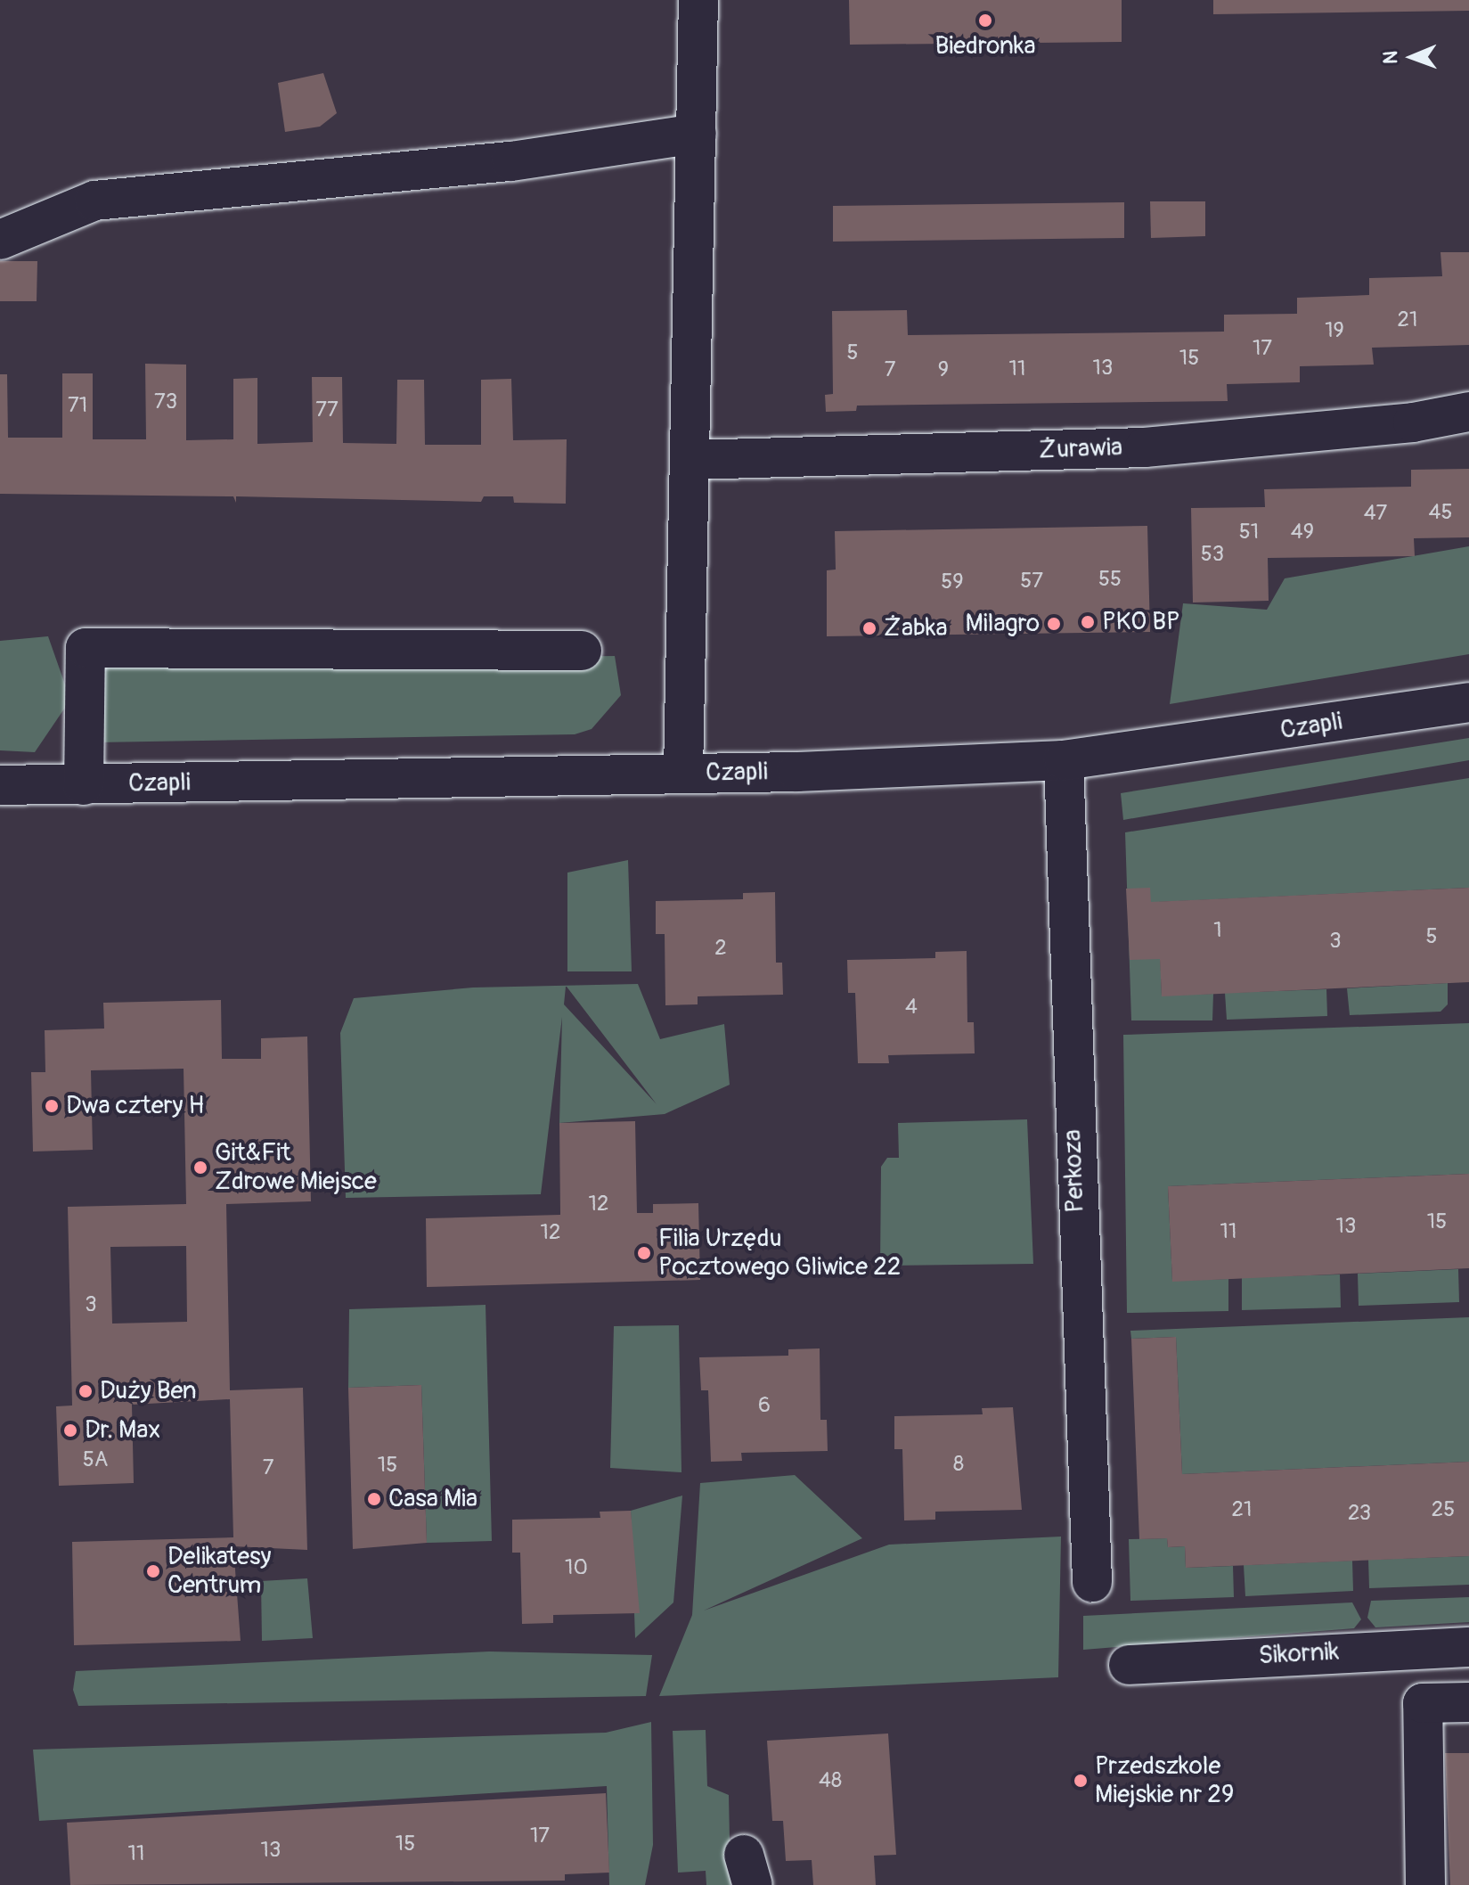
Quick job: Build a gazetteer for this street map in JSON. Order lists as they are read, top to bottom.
{
  "streets": {
    "street": [
      "Żurawia",
      "Czapli",
      "Perkoza",
      "Sikornik"
    ]
  },
  "crossings": [
    ["Czapli", "Perkoza"]
  ],
  "places": [
    "Biedronka",
    "PKO BP",
    "Milagro",
    "Żabka",
    "Dwa cztery H",
    "Git&Fit Zdrowe Miejsce",
    "Filia Urzędu Pocztowego Gliwice 22",
    "Duży Ben",
    "Dr. Max",
    "Casa Mia",
    "Delikatesy Centrum",
    "Przedszkole Miejskie nr 29"
  ],
  "house_numbers": [
    "21",
    "19",
    "17",
    "5",
    "15",
    "13",
    "11",
    "7",
    "9",
    "73",
    "71",
    "77",
    "45",
    "47",
    "51",
    "49",
    "53",
    "55",
    "57",
    "59",
    "1",
    "5",
    "3",
    "2",
    "4",
    "12",
    "15",
    "13",
    "11",
    "12",
    "3",
    "6",
    "5A",
    "8",
    "15",
    "7",
    "21",
    "25",
    "23",
    "10",
    "48",
    "17",
    "15",
    "13",
    "11"
  ],
  "north": "left"
}
